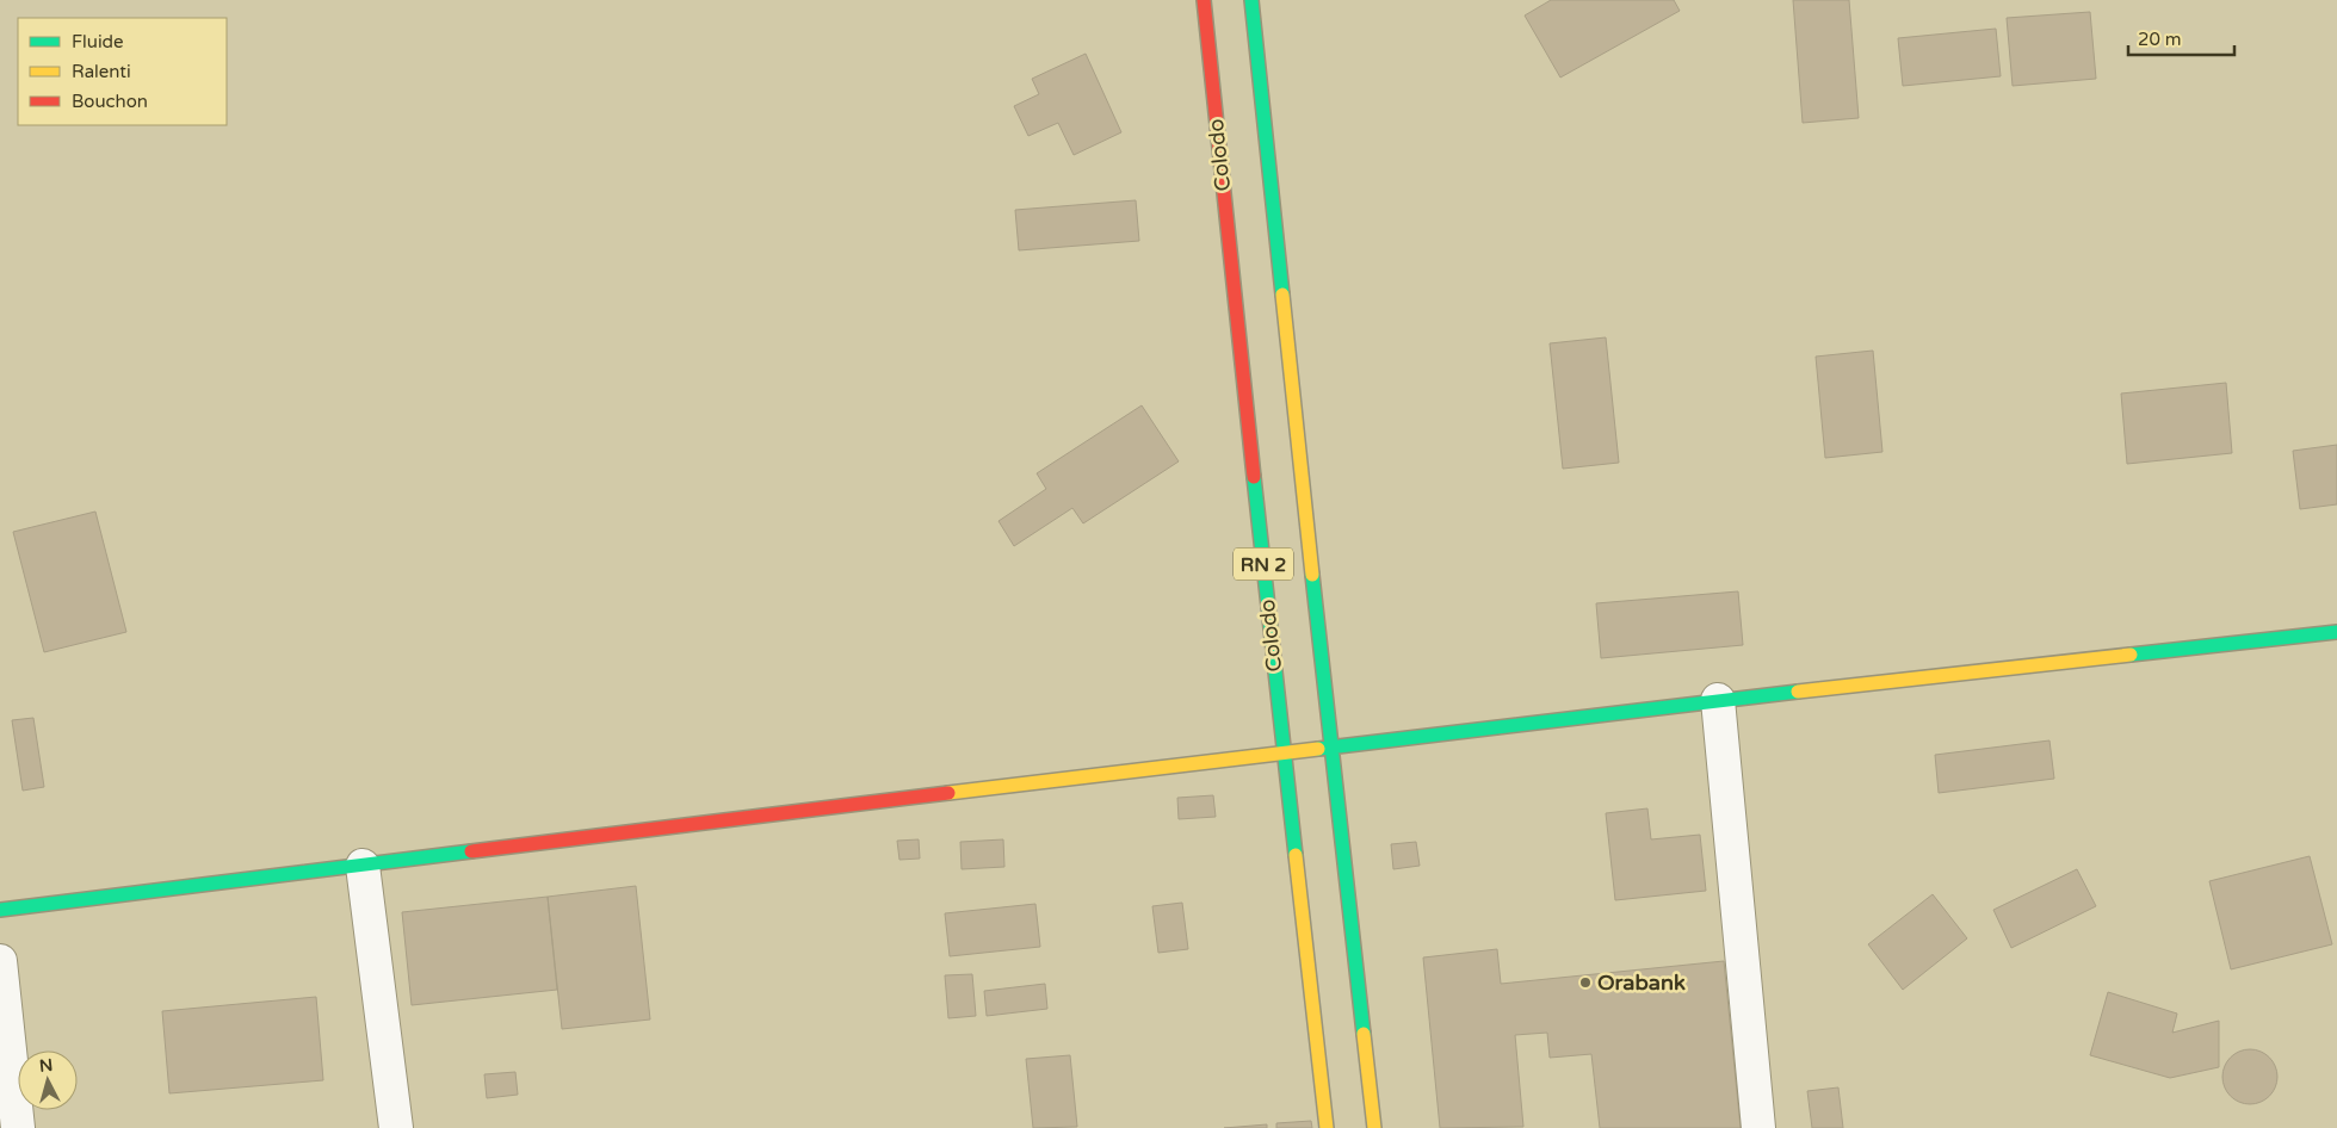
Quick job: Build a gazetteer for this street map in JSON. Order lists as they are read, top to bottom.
{
  "streets": {
    "street": ["Colodo", "RN 2"]
  },
  "places": ["Orabank"],
  "legend": ["Fluide", "Ralenti", "Bouchon"],
  "scale_bar": "20 m",
  "north": "top"
}
